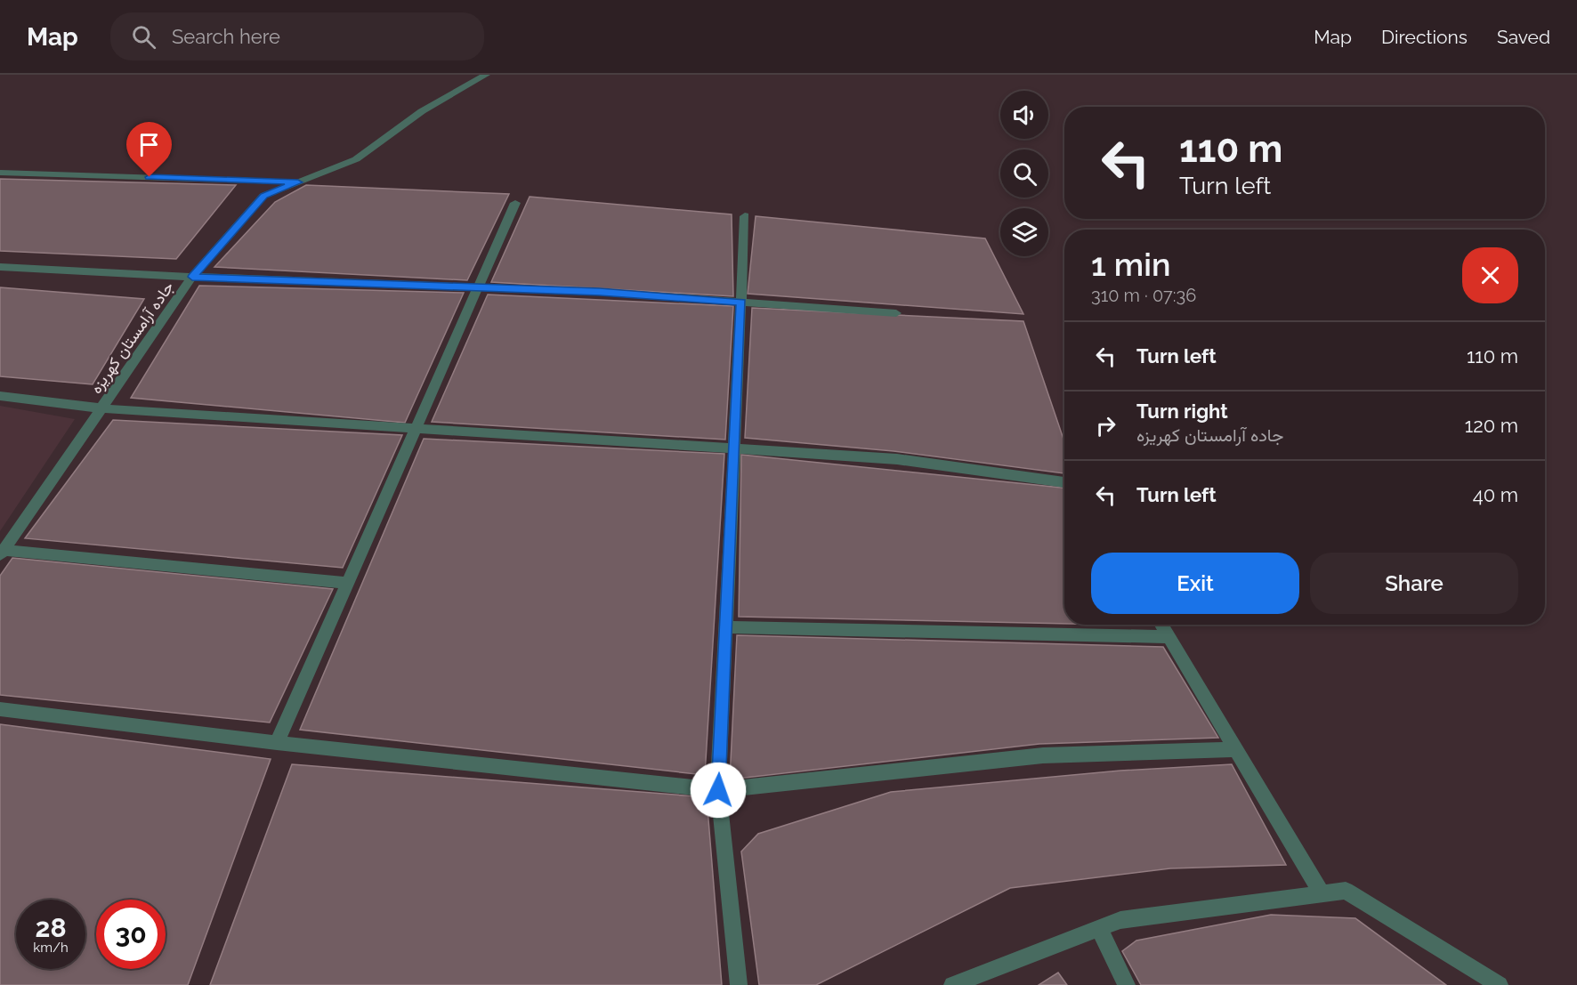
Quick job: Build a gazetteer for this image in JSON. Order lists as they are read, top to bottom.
{
  "streets": {
    "street": ["جاده آرامستان کهریزه"]
  },
  "page": {
    "header": "Map",
    "search": "Search here",
    "nav": ["Map", "Directions", "Saved"],
    "turn": ["110 m", "Turn left"],
    "heading": ["1 min", "310 m · 07:36"],
    "list": [
      {
        "name": "Turn left",
        "value": "110 m"
      },
      {
        "name": "Turn right",
        "note": "جاده آرامستان کهریزه",
        "value": "120 m"
      },
      {
        "name": "Turn left",
        "value": "40 m"
      }
    ],
    "buttons": ["Exit", "Share"],
    "speed": "28 km/h",
    "limit": "30"
  }
}
